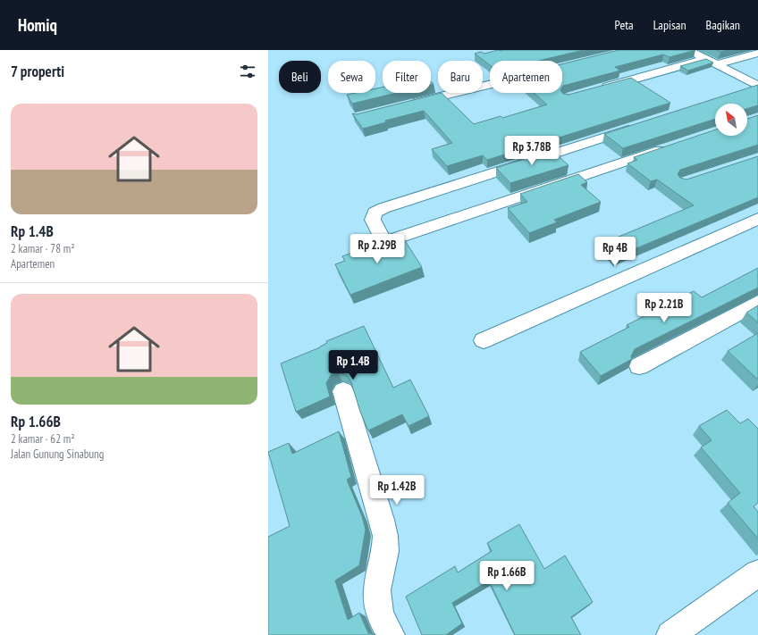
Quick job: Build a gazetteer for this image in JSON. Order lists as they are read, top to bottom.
{
  "north": "top left",
  "page": {
    "header": "Homiq",
    "nav": ["Peta", "Lapisan", "Bagikan"],
    "heading": "7 properti",
    "chip": [
      "Beli",
      "Sewa",
      "Filter",
      "Baru",
      "Apartemen"
    ],
    "list": [
      {
        "name": "Rp 1.4B",
        "note": "2 kamar · 78 m² · Apartemen"
      },
      {
        "name": "Rp 1.66B",
        "note": "2 kamar · 62 m² · Jalan Gunung Sinabung"
      }
    ],
    "price": [
      "Rp 3.78B",
      "Rp 2.29B",
      "Rp 4B",
      "Rp 2.21B",
      "Rp 1.4B",
      "Rp 1.42B",
      "Rp 1.66B"
    ]
  }
}
